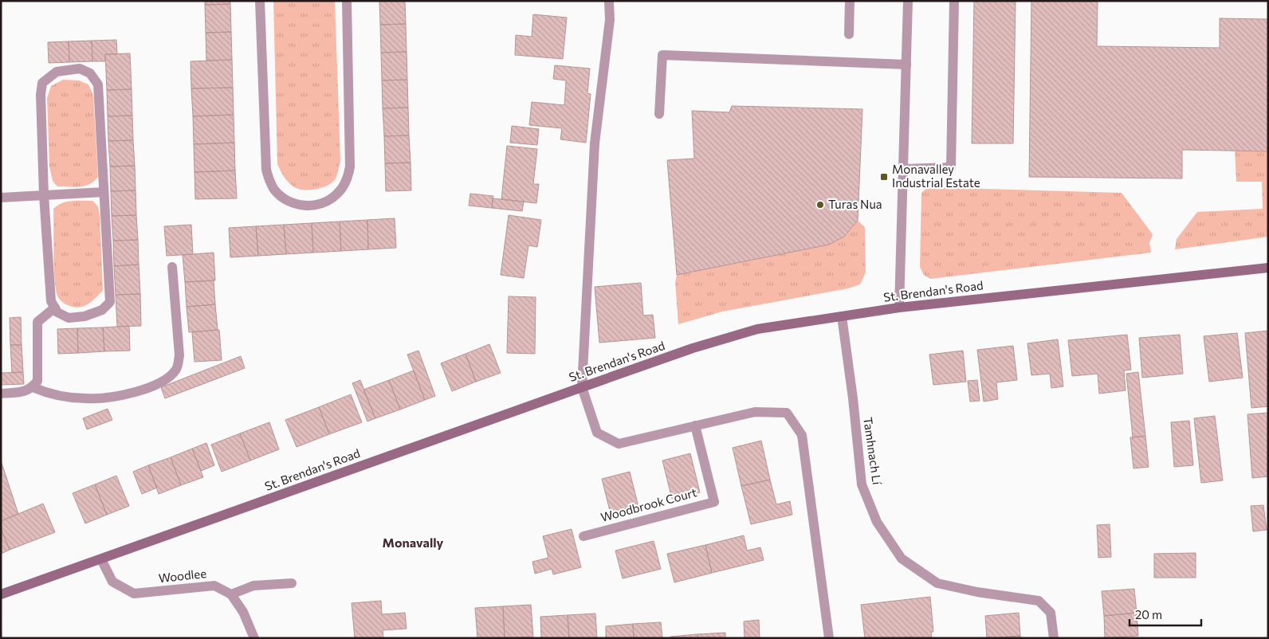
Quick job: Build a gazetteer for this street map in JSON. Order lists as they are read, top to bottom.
{
  "streets": {
    "main road": ["St. Brendan's Road"],
    "street": ["Tamhnach Lí", "Woodbrook Court", "Woodlee"]
  },
  "crossings": [
    ["St. Brendan's Road", "Tamhnach Lí"],
    ["St. Brendan's Road", "Woodlee"]
  ],
  "districts": ["Monavally"],
  "places": {
    "transit": ["Monavalley Industrial Estate"],
    "other": ["Turas Nua"]
  },
  "scale_bar": "20 m"
}
